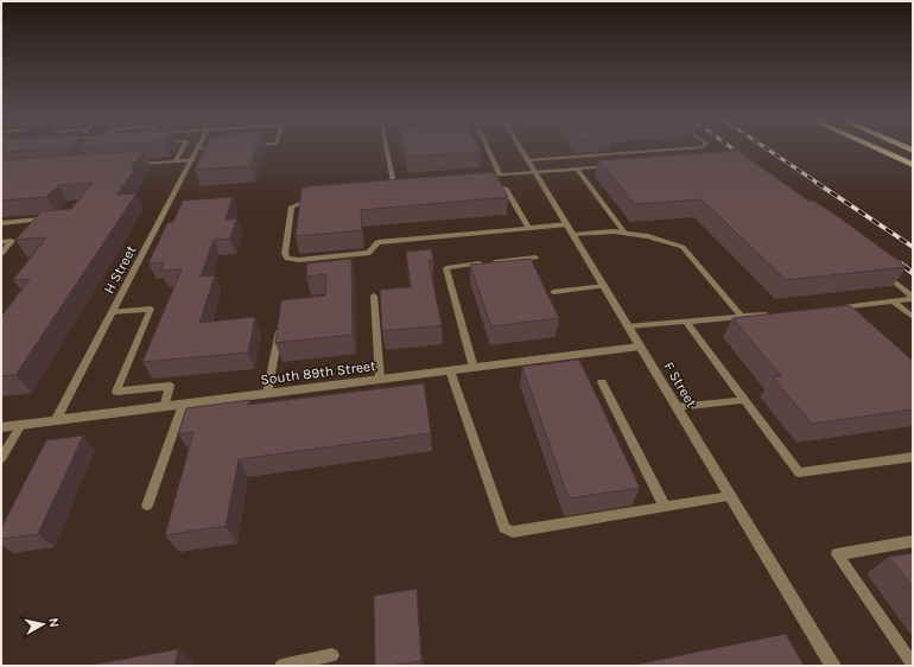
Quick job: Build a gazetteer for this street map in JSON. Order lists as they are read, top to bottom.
{
  "streets": {
    "street": ["H Street", "South 89th Street", "F Street"]
  },
  "crossings": [
    ["H Street", "South 89th Street"],
    ["South 89th Street", "F Street"]
  ],
  "north": "right"
}
